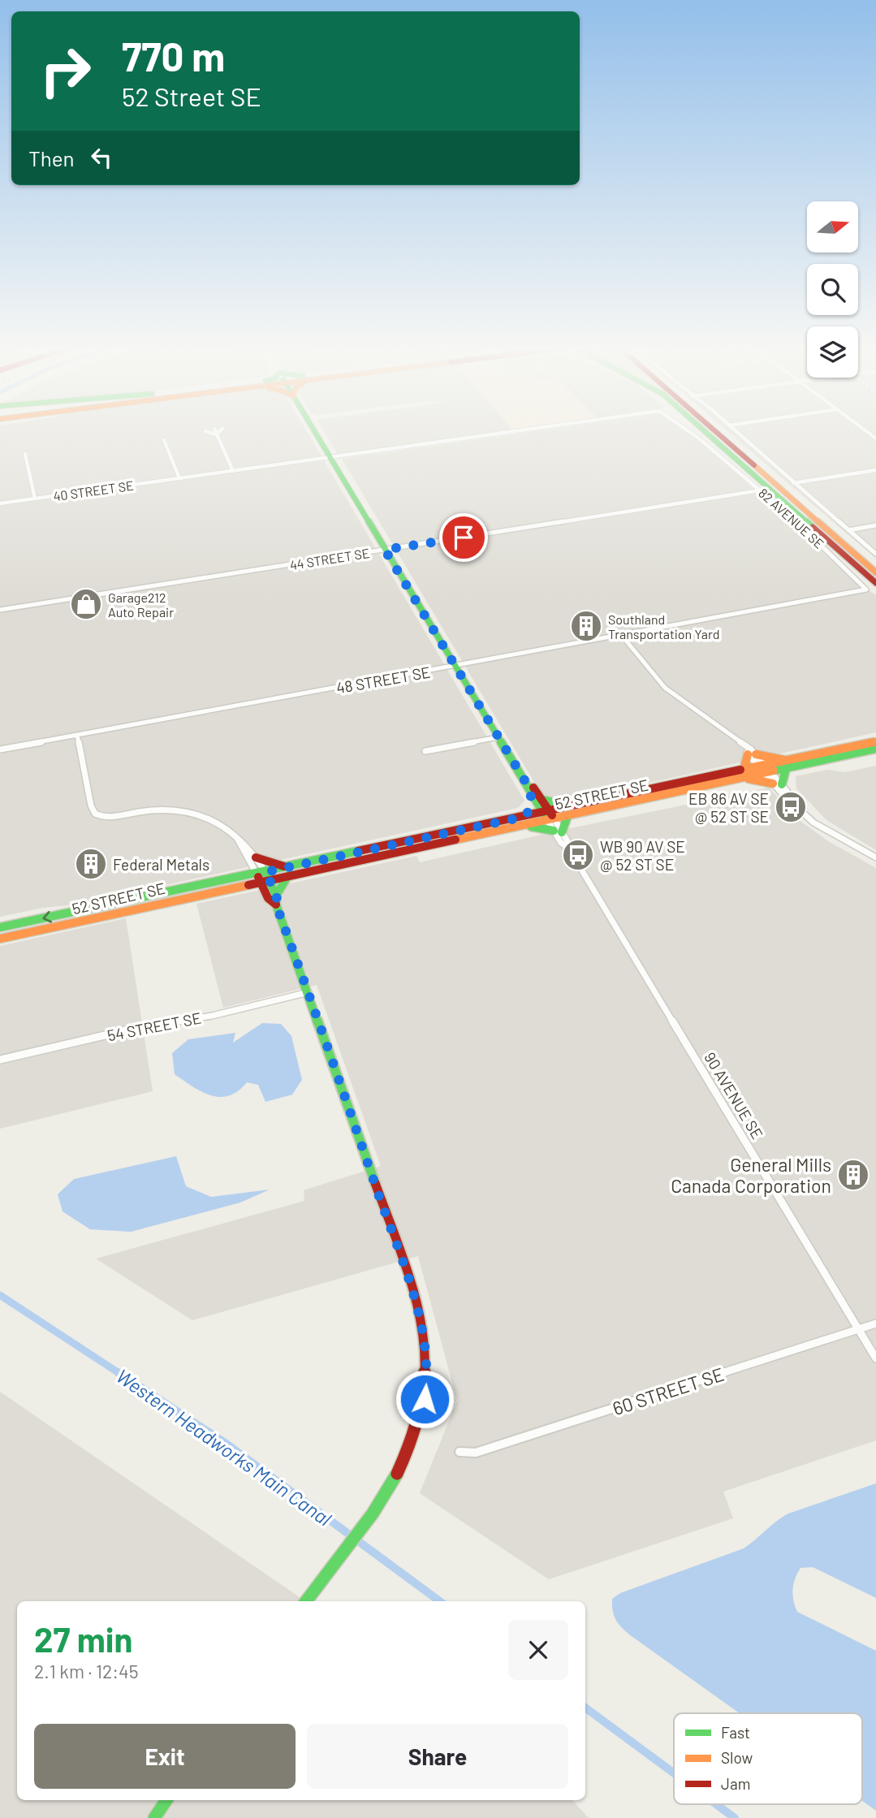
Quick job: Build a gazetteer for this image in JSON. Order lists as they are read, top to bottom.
{
  "streets": {
    "main road": ["52 STREET SE", "90 AVENUE SE"],
    "street": [
      "40 STREET SE",
      "82 AVENUE SE",
      "44 STREET SE",
      "48 STREET SE",
      "54 STREET SE",
      "60 STREET SE"
    ]
  },
  "crossings": [
    ["40 STREET SE", "90 AVENUE SE"],
    ["82 AVENUE SE", "44 STREET SE"],
    ["82 AVENUE SE", "48 STREET SE"],
    ["44 STREET SE", "90 AVENUE SE"],
    ["48 STREET SE", "90 AVENUE SE"],
    ["52 STREET SE", "90 AVENUE SE"],
    ["90 AVENUE SE", "60 STREET SE"]
  ],
  "water": ["Western Headworks Main Canal"],
  "places": {
    "shop": ["Garage212 Auto Repair"],
    "building": ["Southland Transportation Yard", "Federal Metals", "General Mills Canada Corporation"],
    "bus stop": ["EB 86 AV SE @ 52 ST SE", "WB 90 AV SE @ 52 ST SE"]
  },
  "legend": ["Fast", "Slow", "Jam"],
  "north": "right",
  "page": {
    "turn": ["770 m", "52 Street SE"],
    "then": "Then",
    "heading": ["27 min", "2.1 km · 12:45"],
    "buttons": ["Exit", "Share"]
  }
}
